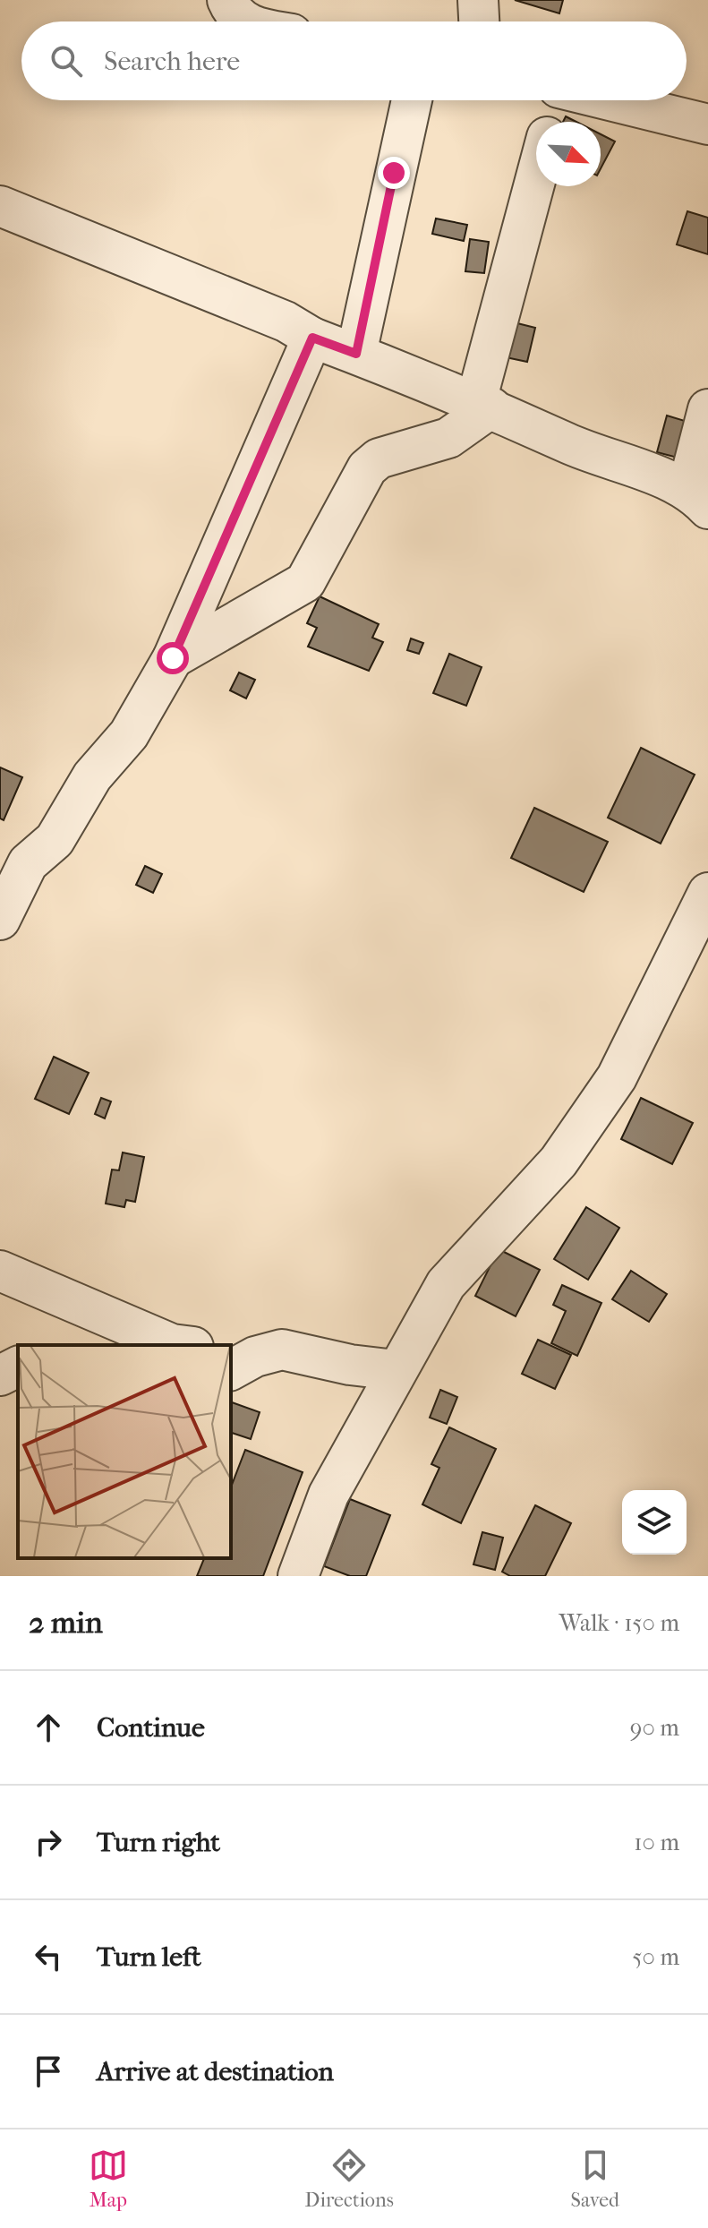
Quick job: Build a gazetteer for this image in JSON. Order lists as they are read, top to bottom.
{
  "north": "bottom right",
  "page": {
    "search": "Search here",
    "heading": ["2 min", "Walk · 150 m"],
    "list": [
      ["Continue", "90 m"],
      ["Turn right", "10 m"],
      ["Turn left", "50 m"],
      "Arrive at destination"
    ],
    "nav": ["Map", "Directions", "Saved"]
  }
}
